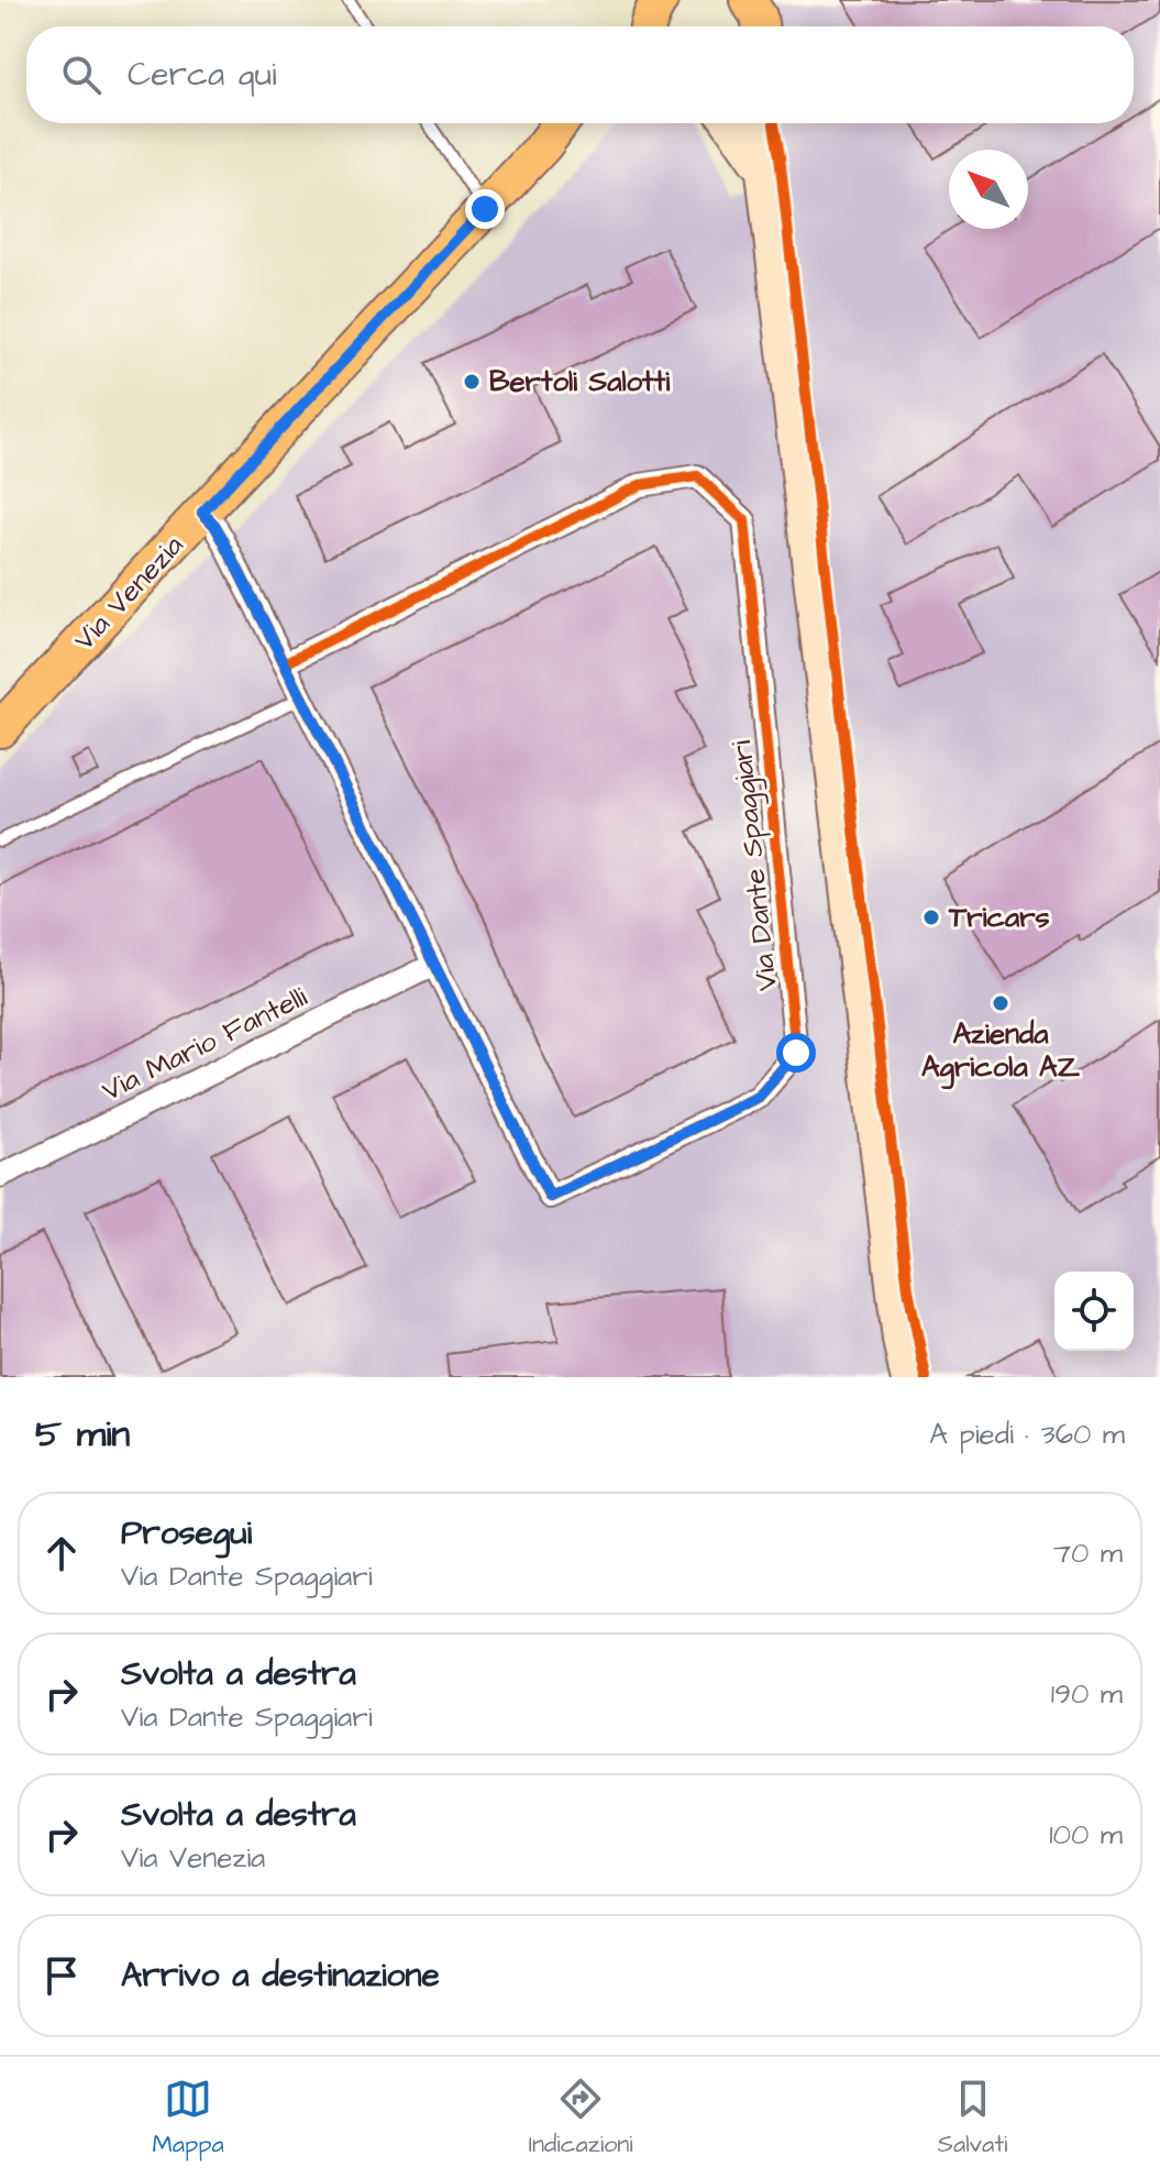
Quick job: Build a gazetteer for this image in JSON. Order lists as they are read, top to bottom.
{
  "streets": {
    "main road": ["Via Venezia"],
    "street": ["Via Dante Spaggiari", "Via Mario Fantelli"]
  },
  "crossings": [
    ["Via Venezia", "Via Dante Spaggiari"],
    ["Via Dante Spaggiari", "Via Mario Fantelli"]
  ],
  "places": ["Bertoli Salotti", "Tricars", "Azienda Agricola AZ"],
  "north": "top left",
  "page": {
    "search": "Cerca qui",
    "heading": ["5 min", "A piedi · 360 m"],
    "list": [
      ["Prosegui", "Via Dante Spaggiari", "70 m"],
      ["Svolta a destra", "Via Dante Spaggiari", "190 m"],
      ["Svolta a destra", "Via Venezia", "100 m"],
      "Arrivo a destinazione"
    ],
    "nav": ["Mappa", "Indicazioni", "Salvati"]
  }
}
